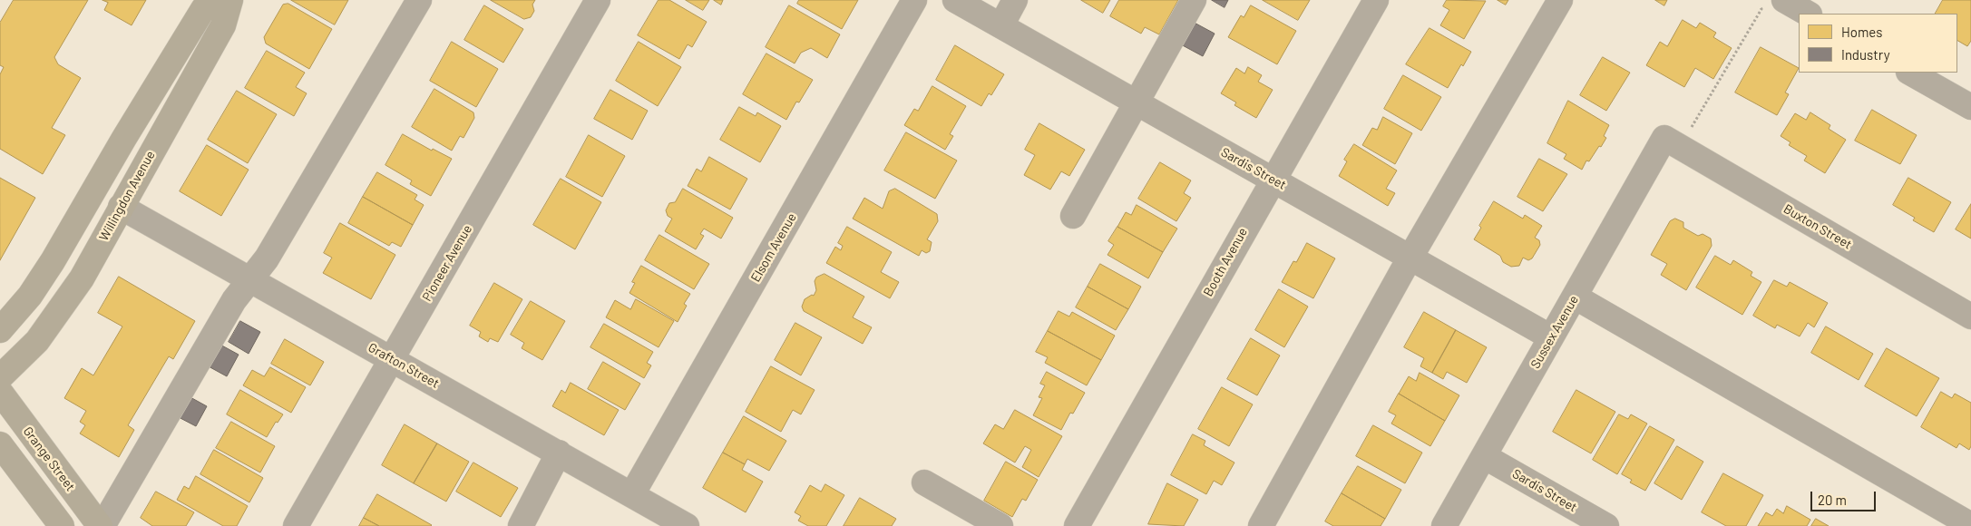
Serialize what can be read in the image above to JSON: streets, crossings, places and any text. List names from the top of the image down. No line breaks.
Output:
{"streets":{"main road":["Willingdon Avenue","Grange Street"],"street":["Sardis Street","Buxton Street","Elsom Avenue","Booth Avenue","Pioneer Avenue","Sussex Avenue","Grafton Street"]},"crossings":[["Sardis Street","Booth Avenue"],["Sardis Street","Sussex Avenue"],["Willingdon Avenue","Grafton Street"],["Buxton Street","Sussex Avenue"],["Elsom Avenue","Grafton Street"],["Pioneer Avenue","Grafton Street"]],"legend":["Homes","Industry"],"scale_bar":"20 m"}
